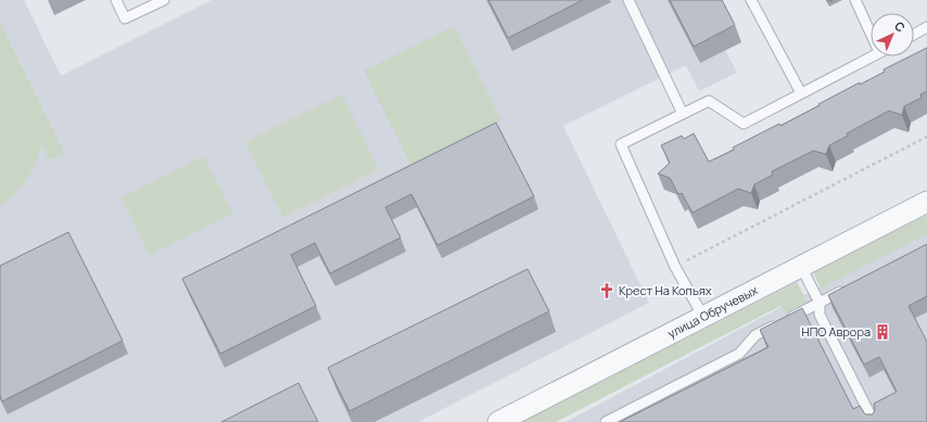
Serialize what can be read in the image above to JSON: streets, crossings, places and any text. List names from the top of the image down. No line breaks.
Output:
{"streets":{"street":["улица Обручевых"]},"places":{"church":["Крест На Копьях"],"building":["НПО Аврора"]},"north":"top right"}
